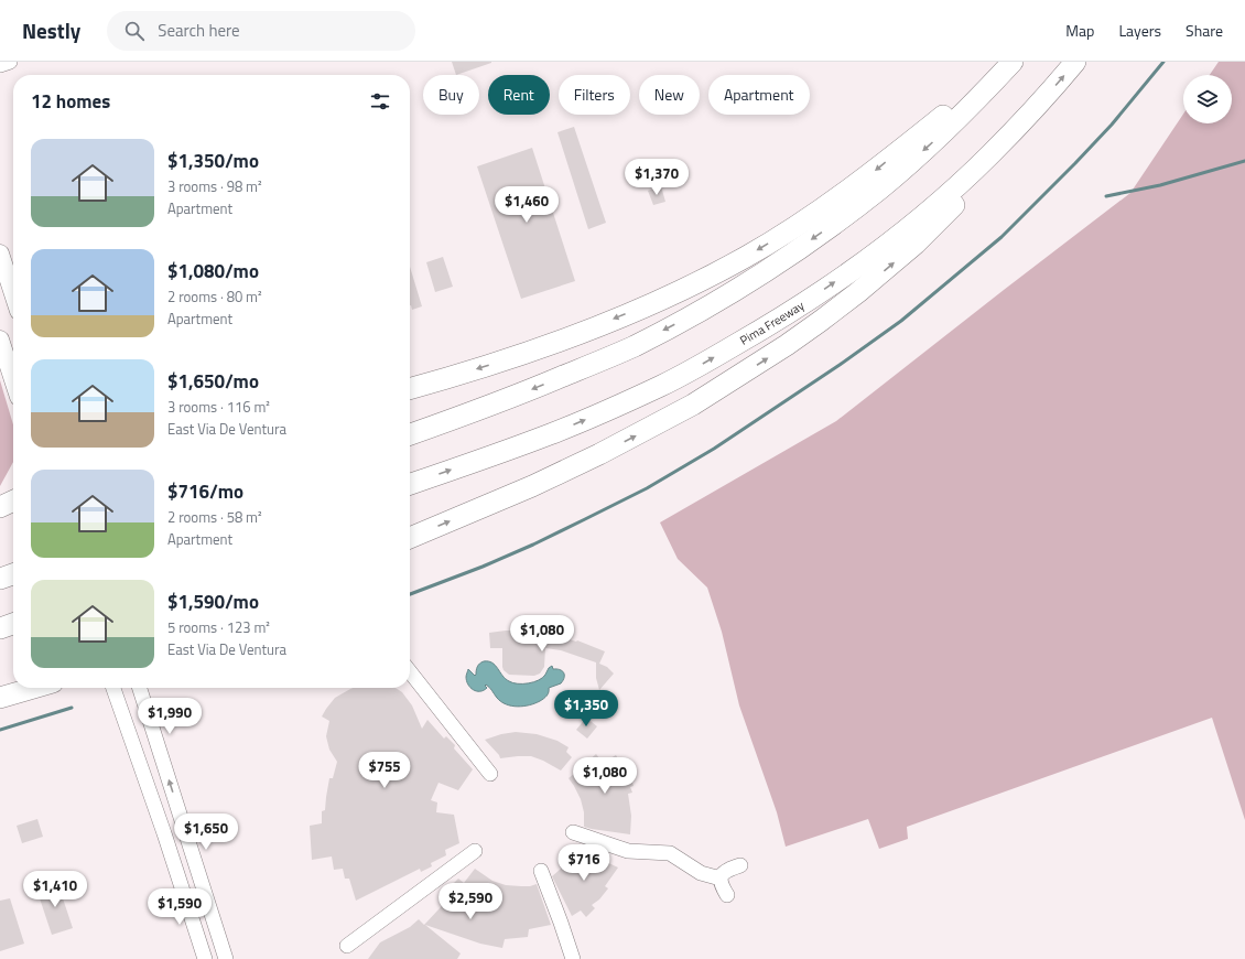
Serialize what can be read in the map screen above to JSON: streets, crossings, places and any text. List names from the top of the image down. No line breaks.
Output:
{"streets":{"highway":["Pima Freeway"]},"page":{"header":"Nestly","search":"Search here","nav":["Map","Layers","Share"],"chip":["Buy","Rent","Filters","New","Apartment"],"heading":"12 homes","list":[{"name":"$1,350/mo","note":"3 rooms · 98 m² · Apartment"},{"name":"$1,080/mo","note":"2 rooms · 80 m² · Apartment"},{"name":"$1,650/mo","note":"3 rooms · 116 m² · East Via De Ventura"},{"name":"$716/mo","note":"2 rooms · 58 m² · Apartment"},{"name":"$1,590/mo","note":"5 rooms · 123 m² · East Via De Ventura"}],"price":["$1,370","$1,460","$1,080","$1,350","$1,990","$755","$1,080","$1,650","$716","$1,410","$2,590","$1,590"]}}
